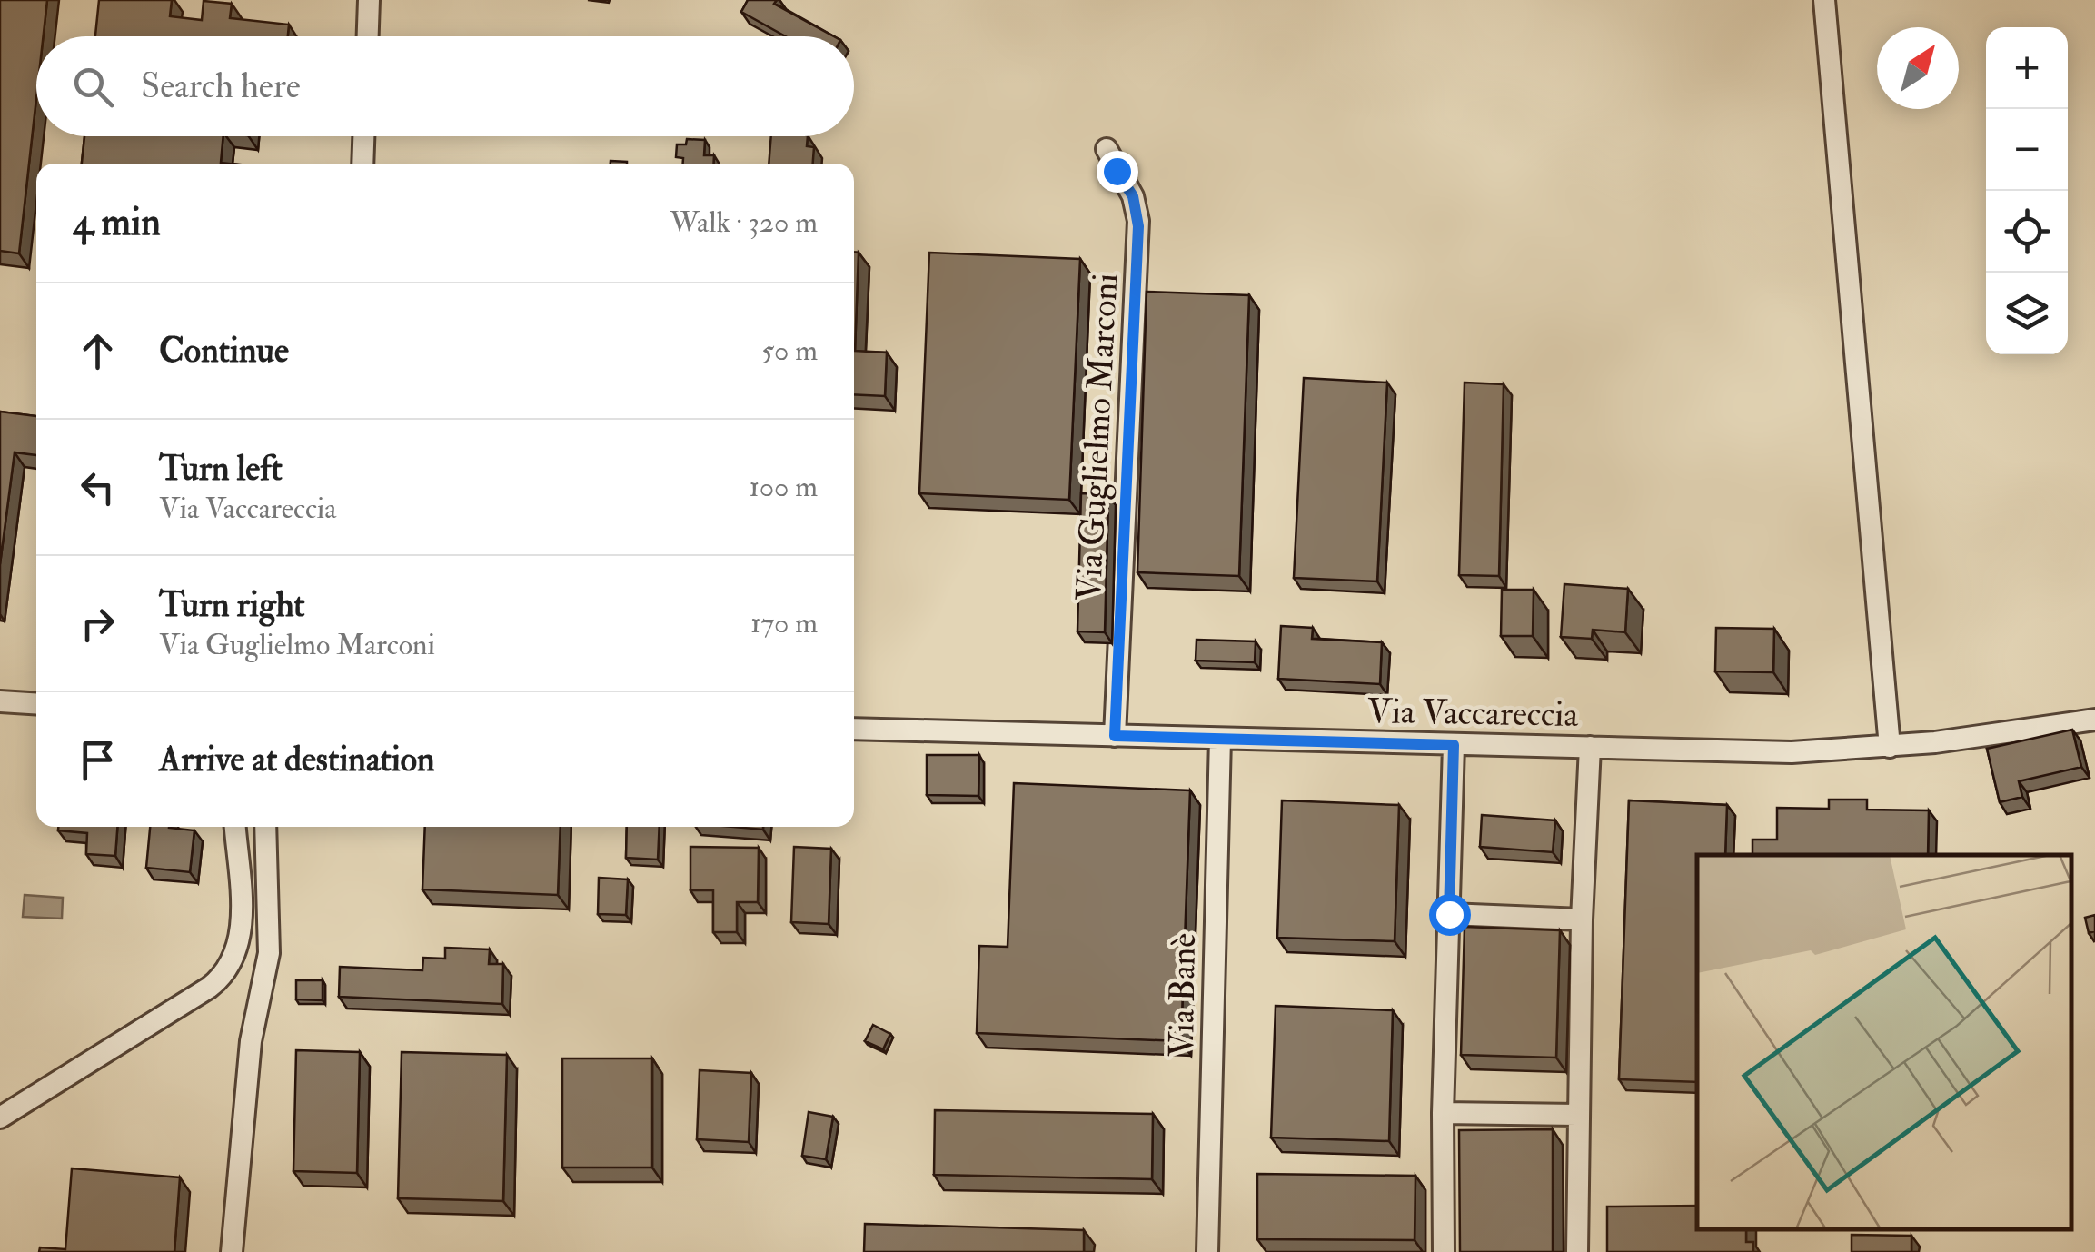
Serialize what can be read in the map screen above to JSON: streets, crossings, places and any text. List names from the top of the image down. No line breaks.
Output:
{"streets":{"street":["Via Guglielmo Marconi","Via Vaccareccia","Via Banè"]},"crossings":[["Via Guglielmo Marconi","Via Vaccareccia"],["Via Vaccareccia","Via Banè"]],"north":"top right","page":{"map_buttons":["+","−"],"search":"Search here","heading":["4 min","Walk · 320 m"],"list":[["Continue","50 m"],["Turn left","Via Vaccareccia","100 m"],["Turn right","Via Guglielmo Marconi","170 m"],"Arrive at destination"]}}
